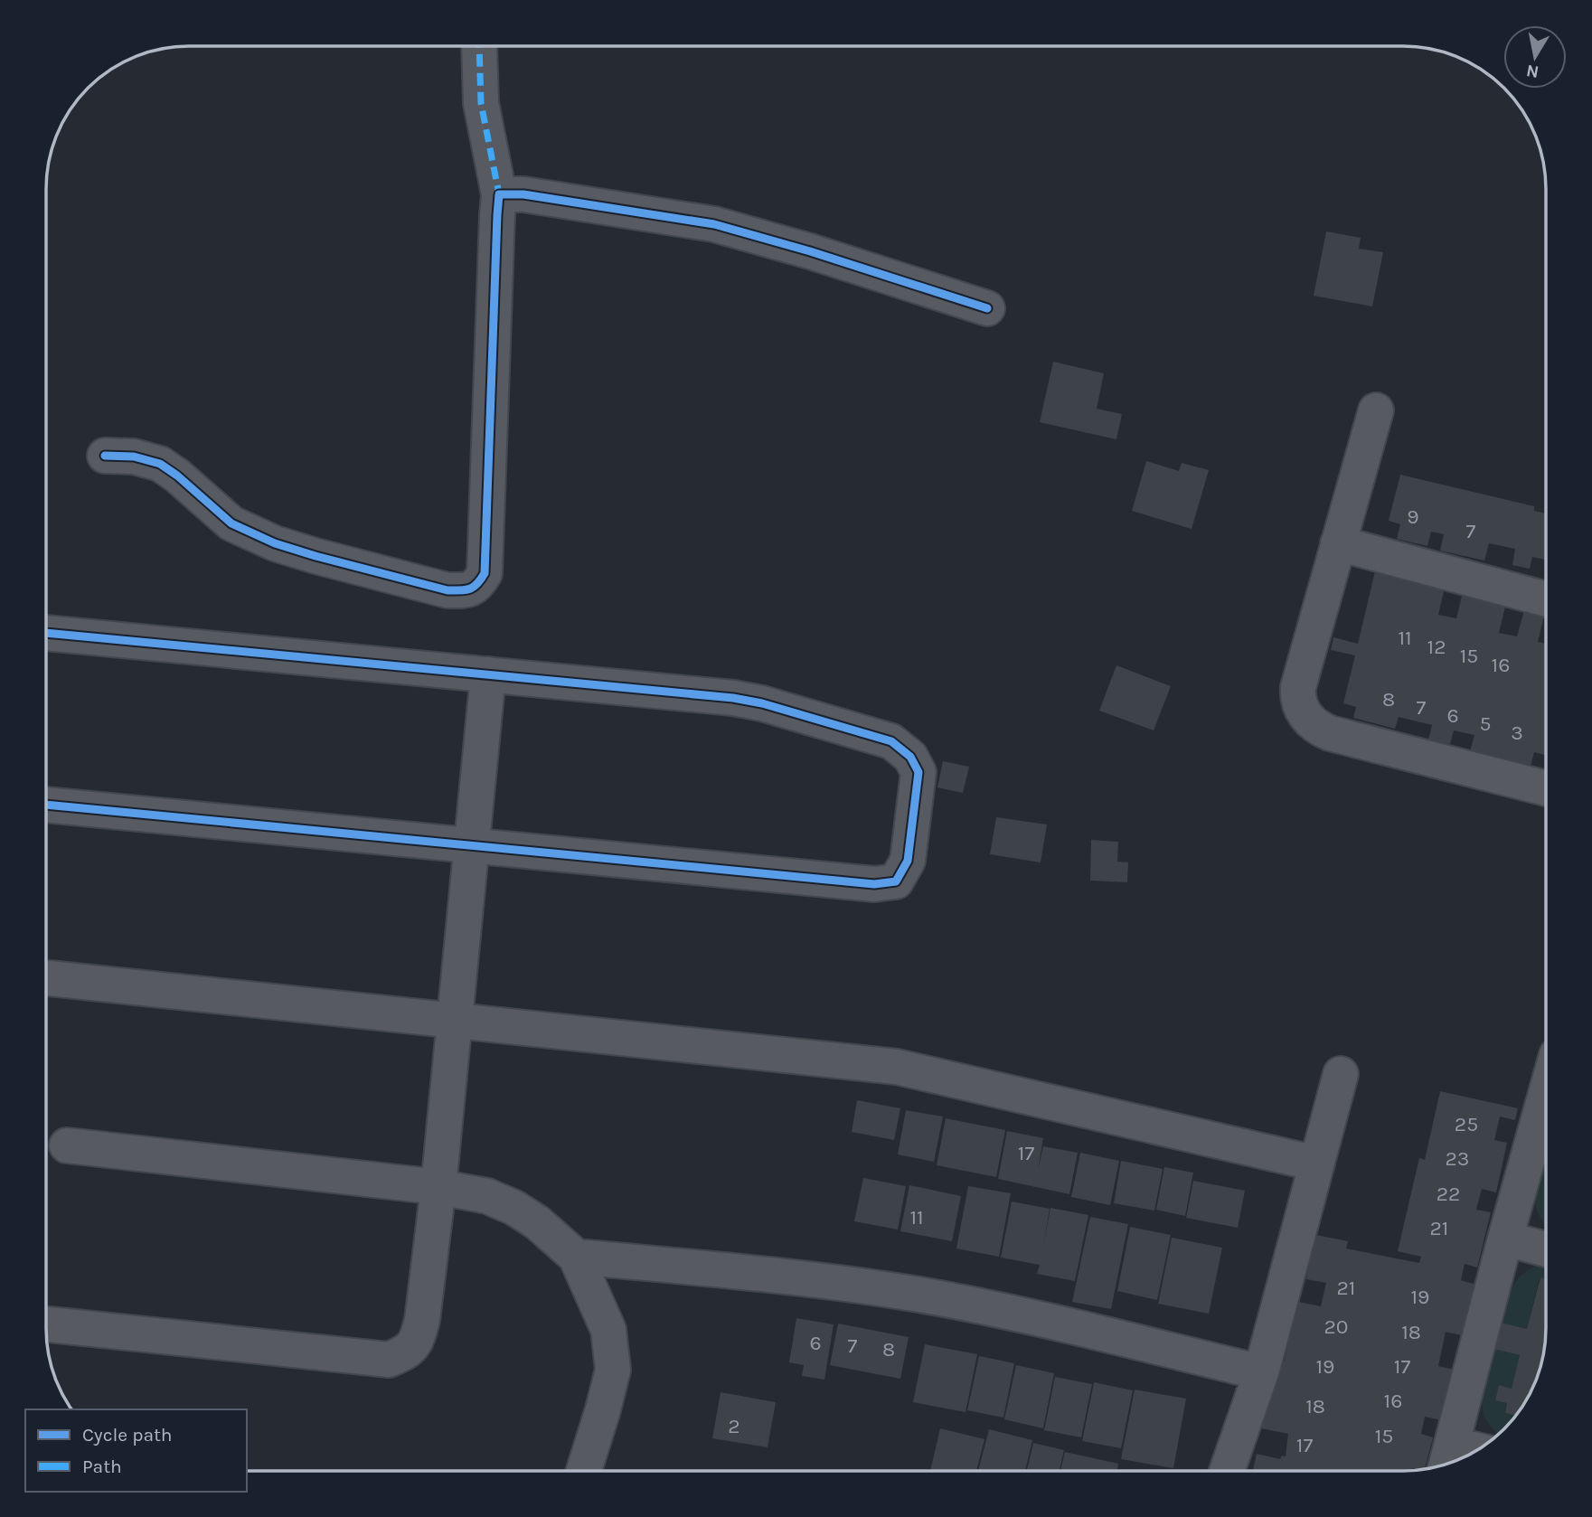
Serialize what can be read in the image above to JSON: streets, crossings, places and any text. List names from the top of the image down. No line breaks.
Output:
{"house_numbers":["9","7","11","12","15","16","8","7","6","5","3","25","17","23","22","11","21","21","19","20","18","6","7","8","19","17","16","18","2","15","17"],"legend":["Cycle path","Path"],"north":"bottom"}
